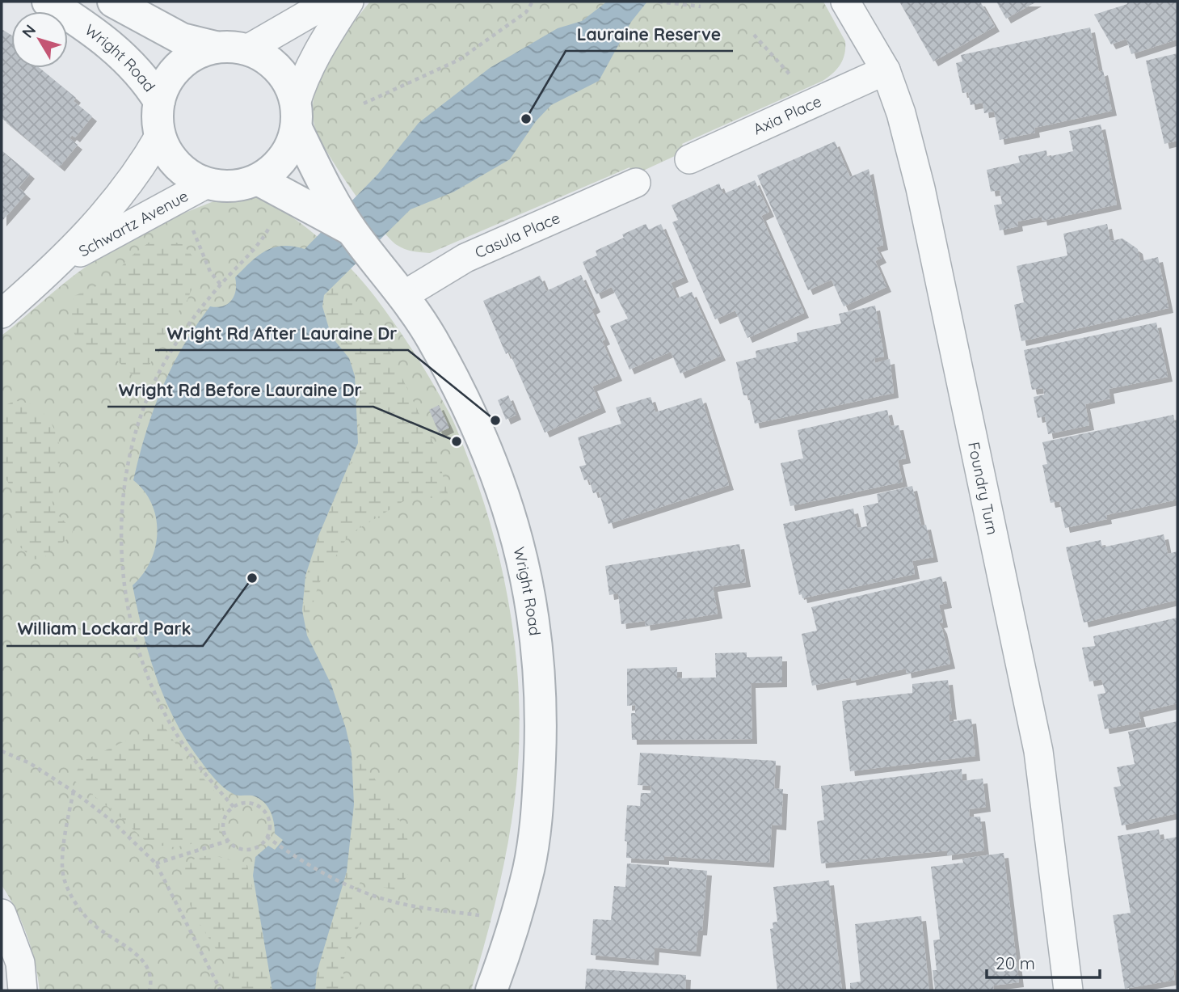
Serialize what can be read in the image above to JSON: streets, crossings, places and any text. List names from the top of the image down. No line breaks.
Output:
{"streets":{"street":["Wright Road","Axia Place","Schwartz Avenue","Casula Place","Foundry Turn"]},"crossings":[["Wright Road","Schwartz Avenue"],["Wright Road","Casula Place"],["Axia Place","Foundry Turn"]],"places":["Lauraine Reserve","Wright Rd After Lauraine Dr","Wright Rd Before Lauraine Dr","William Lockard Park"],"scale_bar":"20 m","north":"top left"}
